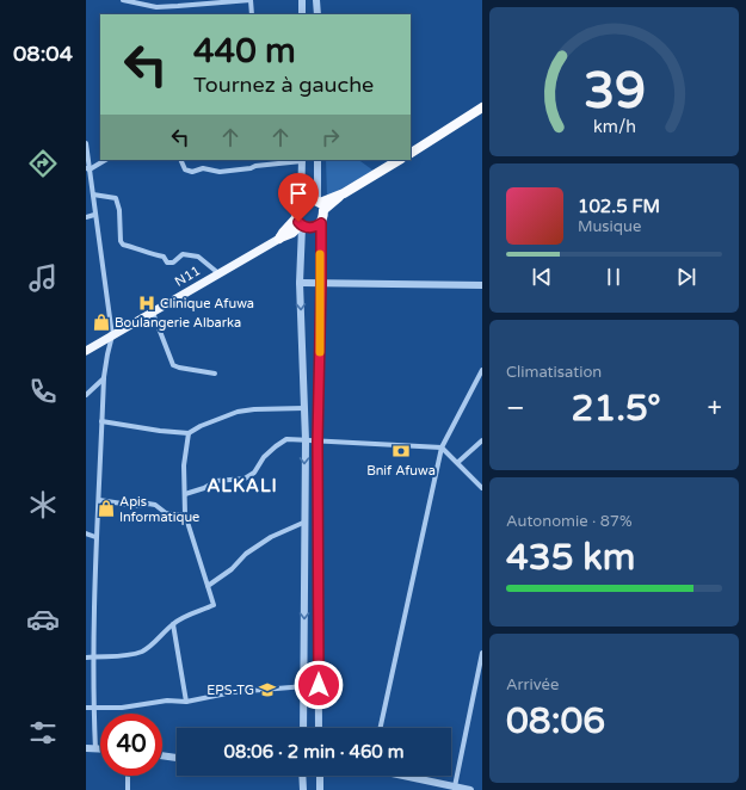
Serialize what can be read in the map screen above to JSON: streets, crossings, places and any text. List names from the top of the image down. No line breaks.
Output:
{"streets":{"main road":["N11"]},"districts":["ALKALI"],"places":{"hospital":["Clinique Afuwa"],"shop":["Boulangerie Albarka","Apis Informatique"],"bank":["Bnif Afuwa"],"school or university":["EPS-TG"]},"page":{"tabs":"08:04","turn":["440 m","Tournez à gauche"],"song":["102.5 FM","Musique"],"tile":["Climatisation",["Autonomie · 87%","435 km"],["Arrivée","08:06"]],"heat":["−","21.5°","+"],"limit":"40","trip":"08:06 · 2 min · 460 m","gauge":["39","km/h"]}}
